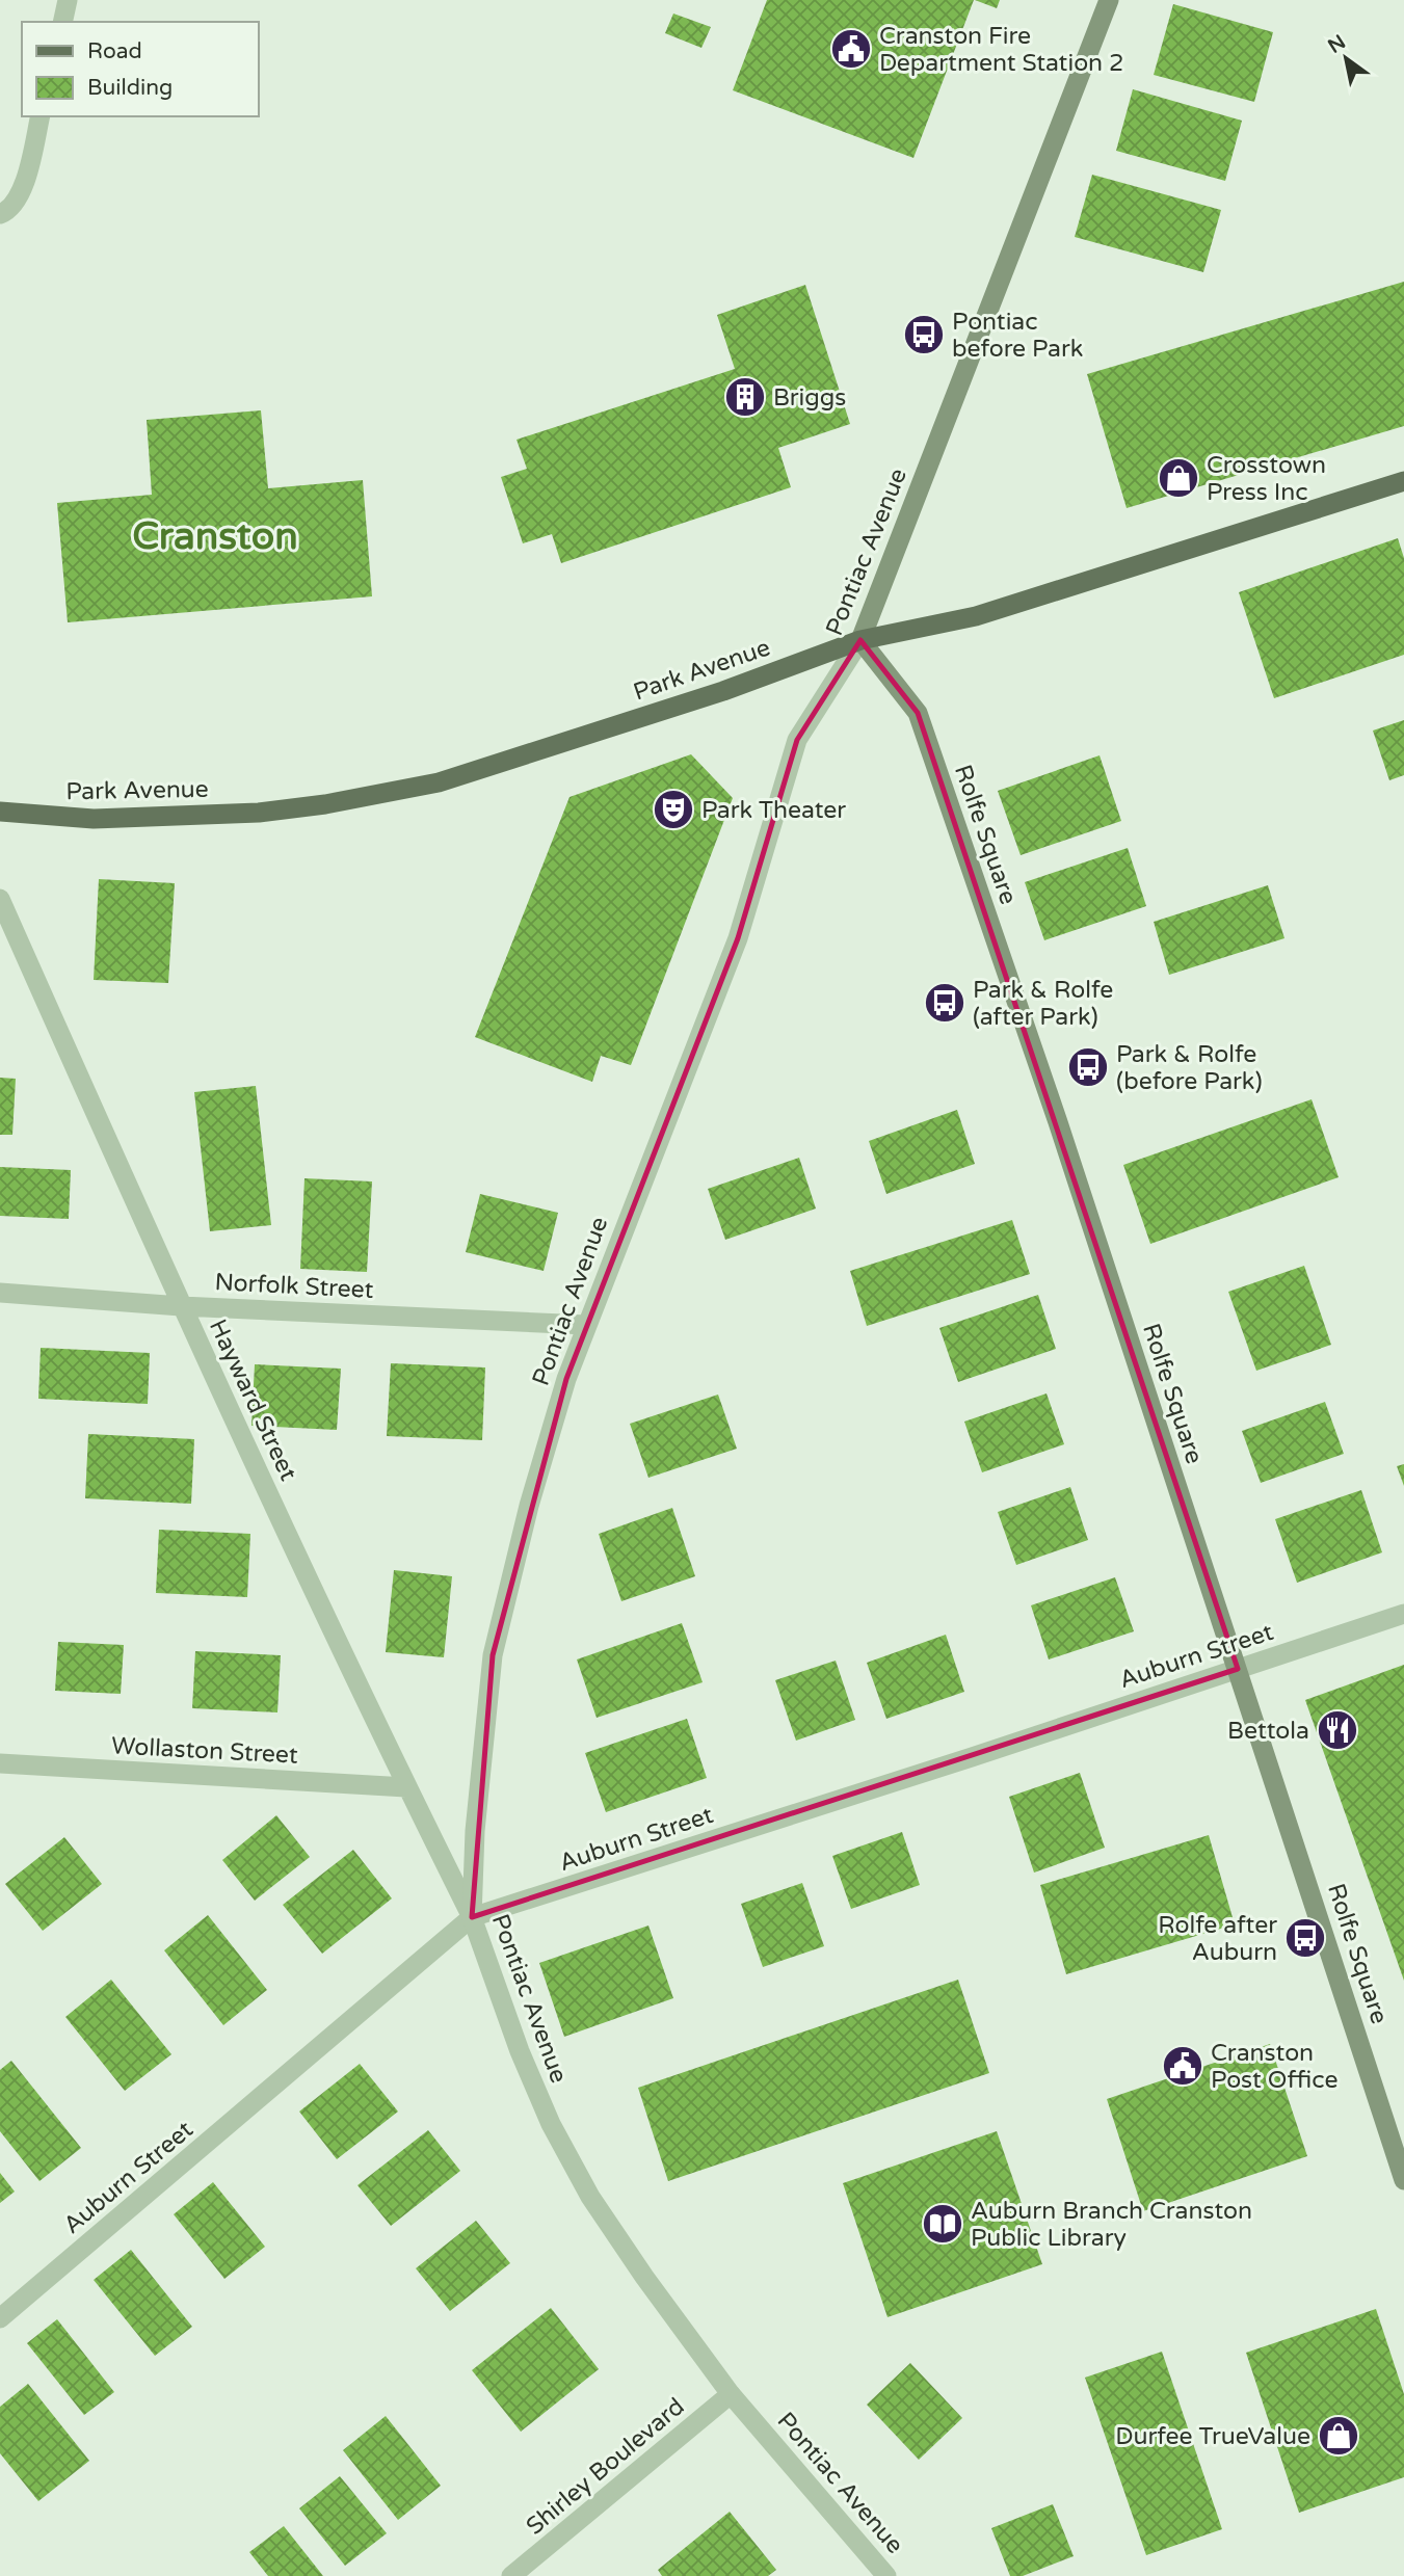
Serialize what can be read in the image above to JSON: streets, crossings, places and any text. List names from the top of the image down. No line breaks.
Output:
{"streets":{"main road":["Pontiac Avenue","Park Avenue","Rolfe Square"],"street":["Norfolk Street","Hayward Street","Auburn Street","Wollaston Street","Shirley Boulevard"]},"crossings":[["Pontiac Avenue","Park Avenue"],["Pontiac Avenue","Rolfe Square"],["Pontiac Avenue","Norfolk Street"],["Pontiac Avenue","Hayward Street"],["Pontiac Avenue","Auburn Street"],["Pontiac Avenue","Shirley Boulevard"],["Park Avenue","Rolfe Square"],["Rolfe Square","Auburn Street"],["Norfolk Street","Hayward Street"],["Hayward Street","Auburn Street"],["Hayward Street","Wollaston Street"]],"districts":["Cranston"],"places":{"public building":["Cranston Fire Department Station 2","Cranston Post Office"],"bus stop":["Pontiac before Park","Park & Rolfe (after Park)","Park & Rolfe (before Park)","Rolfe after Auburn"],"building":["Briggs"],"shop":["Crosstown Press Inc","Durfee TrueValue"],"theatre":["Park Theater"],"restaurant":["Bettola"],"library":["Auburn Branch Cranston Public Library"]},"legend":["Road","Building"],"north":"top left"}
